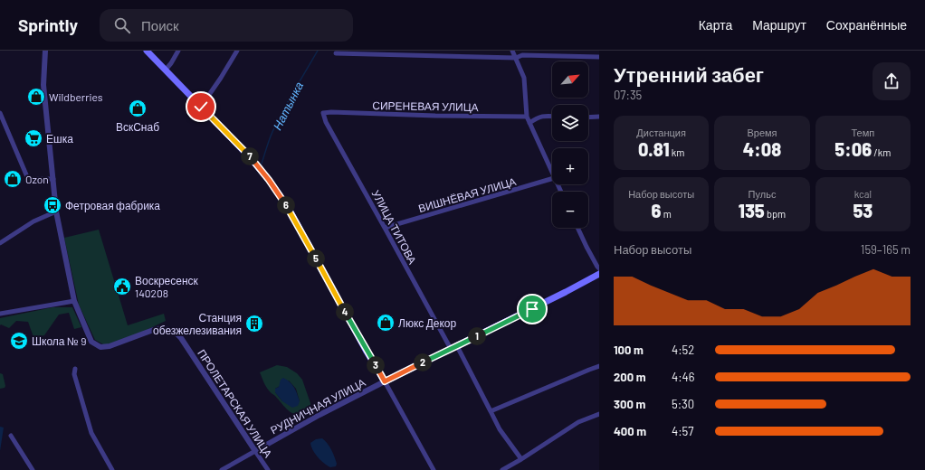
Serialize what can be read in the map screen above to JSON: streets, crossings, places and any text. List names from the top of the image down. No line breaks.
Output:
{"streets":{"main road":["РУДНИЧНАЯ УЛИЦА"],"street":["СИРЕНЕВАЯ УЛИЦА","ВИШНЁВАЯ УЛИЦА","УЛИЦА ТИТОВА","ПРОЛЕТАРСКАЯ УЛИЦА"]},"crossings":[["СИРЕНЕВАЯ УЛИЦА","УЛИЦА ТИТОВА"],["ВИШНЁВАЯ УЛИЦА","УЛИЦА ТИТОВА"],["УЛИЦА ТИТОВА","РУДНИЧНАЯ УЛИЦА"],["ПРОЛЕТАРСКАЯ УЛИЦА","РУДНИЧНАЯ УЛИЦА"]],"water":["Натынка"],"places":{"shop":["Wildberries","ВскСнаб","Ozon","Люкс Декор"],"supermarket":["Ешка"],"bus stop":["Фетровая фабрика"],"public building":["Воскресенск 140208"],"building":["Станция обезжелезивания"],"school or university":["Школа № 9"]},"north":"top right","page":{"header":"Sprintly","search":"Поиск","nav":["Карта","Маршрут","Сохранённые"],"heading":["Утренний забег","07:35"],"map_buttons":["+","−"],"stats":[["Дистанция","0.81 km"],["Время","4:08"],["Темп","5:06 /km"],["Набор высоты","6 m"],["Пульс","135 bpm"],["kcal","53"]],"pins":["7","6","5","4","1","2","3"],"chart":["Набор высоты","159–165 m"],"list":[{"name":"100 m","note":"4:52"},{"name":"200 m","note":"4:46"},{"name":"300 m","note":"5:30"},{"name":"400 m","note":"4:57"}]}}
